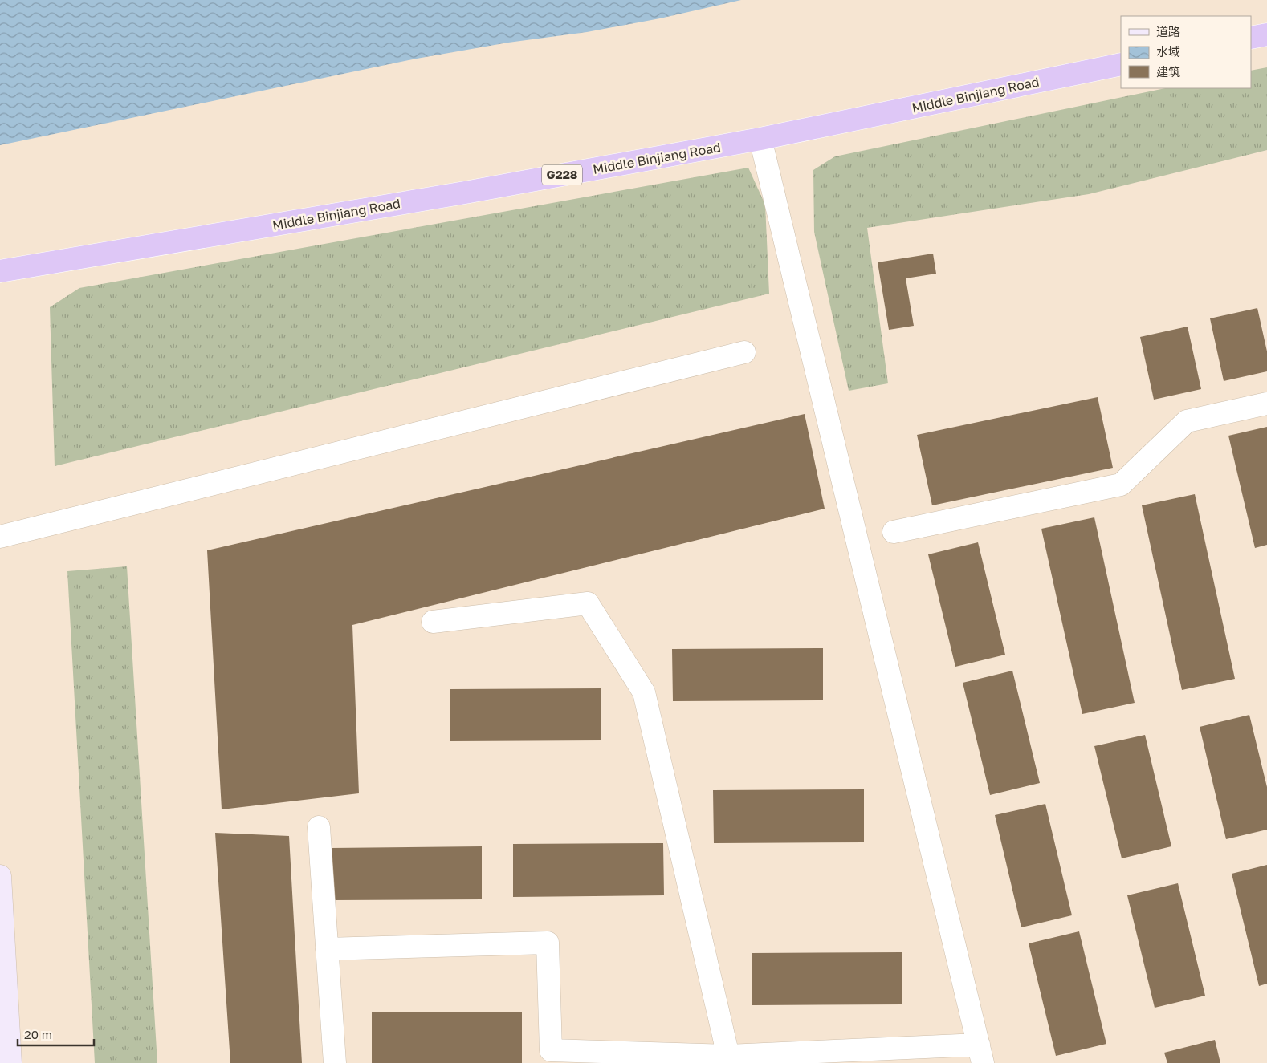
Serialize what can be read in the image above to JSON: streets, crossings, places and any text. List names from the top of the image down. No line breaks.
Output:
{"streets":{"highway":["Middle Binjiang Road","G228"]},"legend":["道路","水域","建筑"],"scale_bar":"20 m"}
